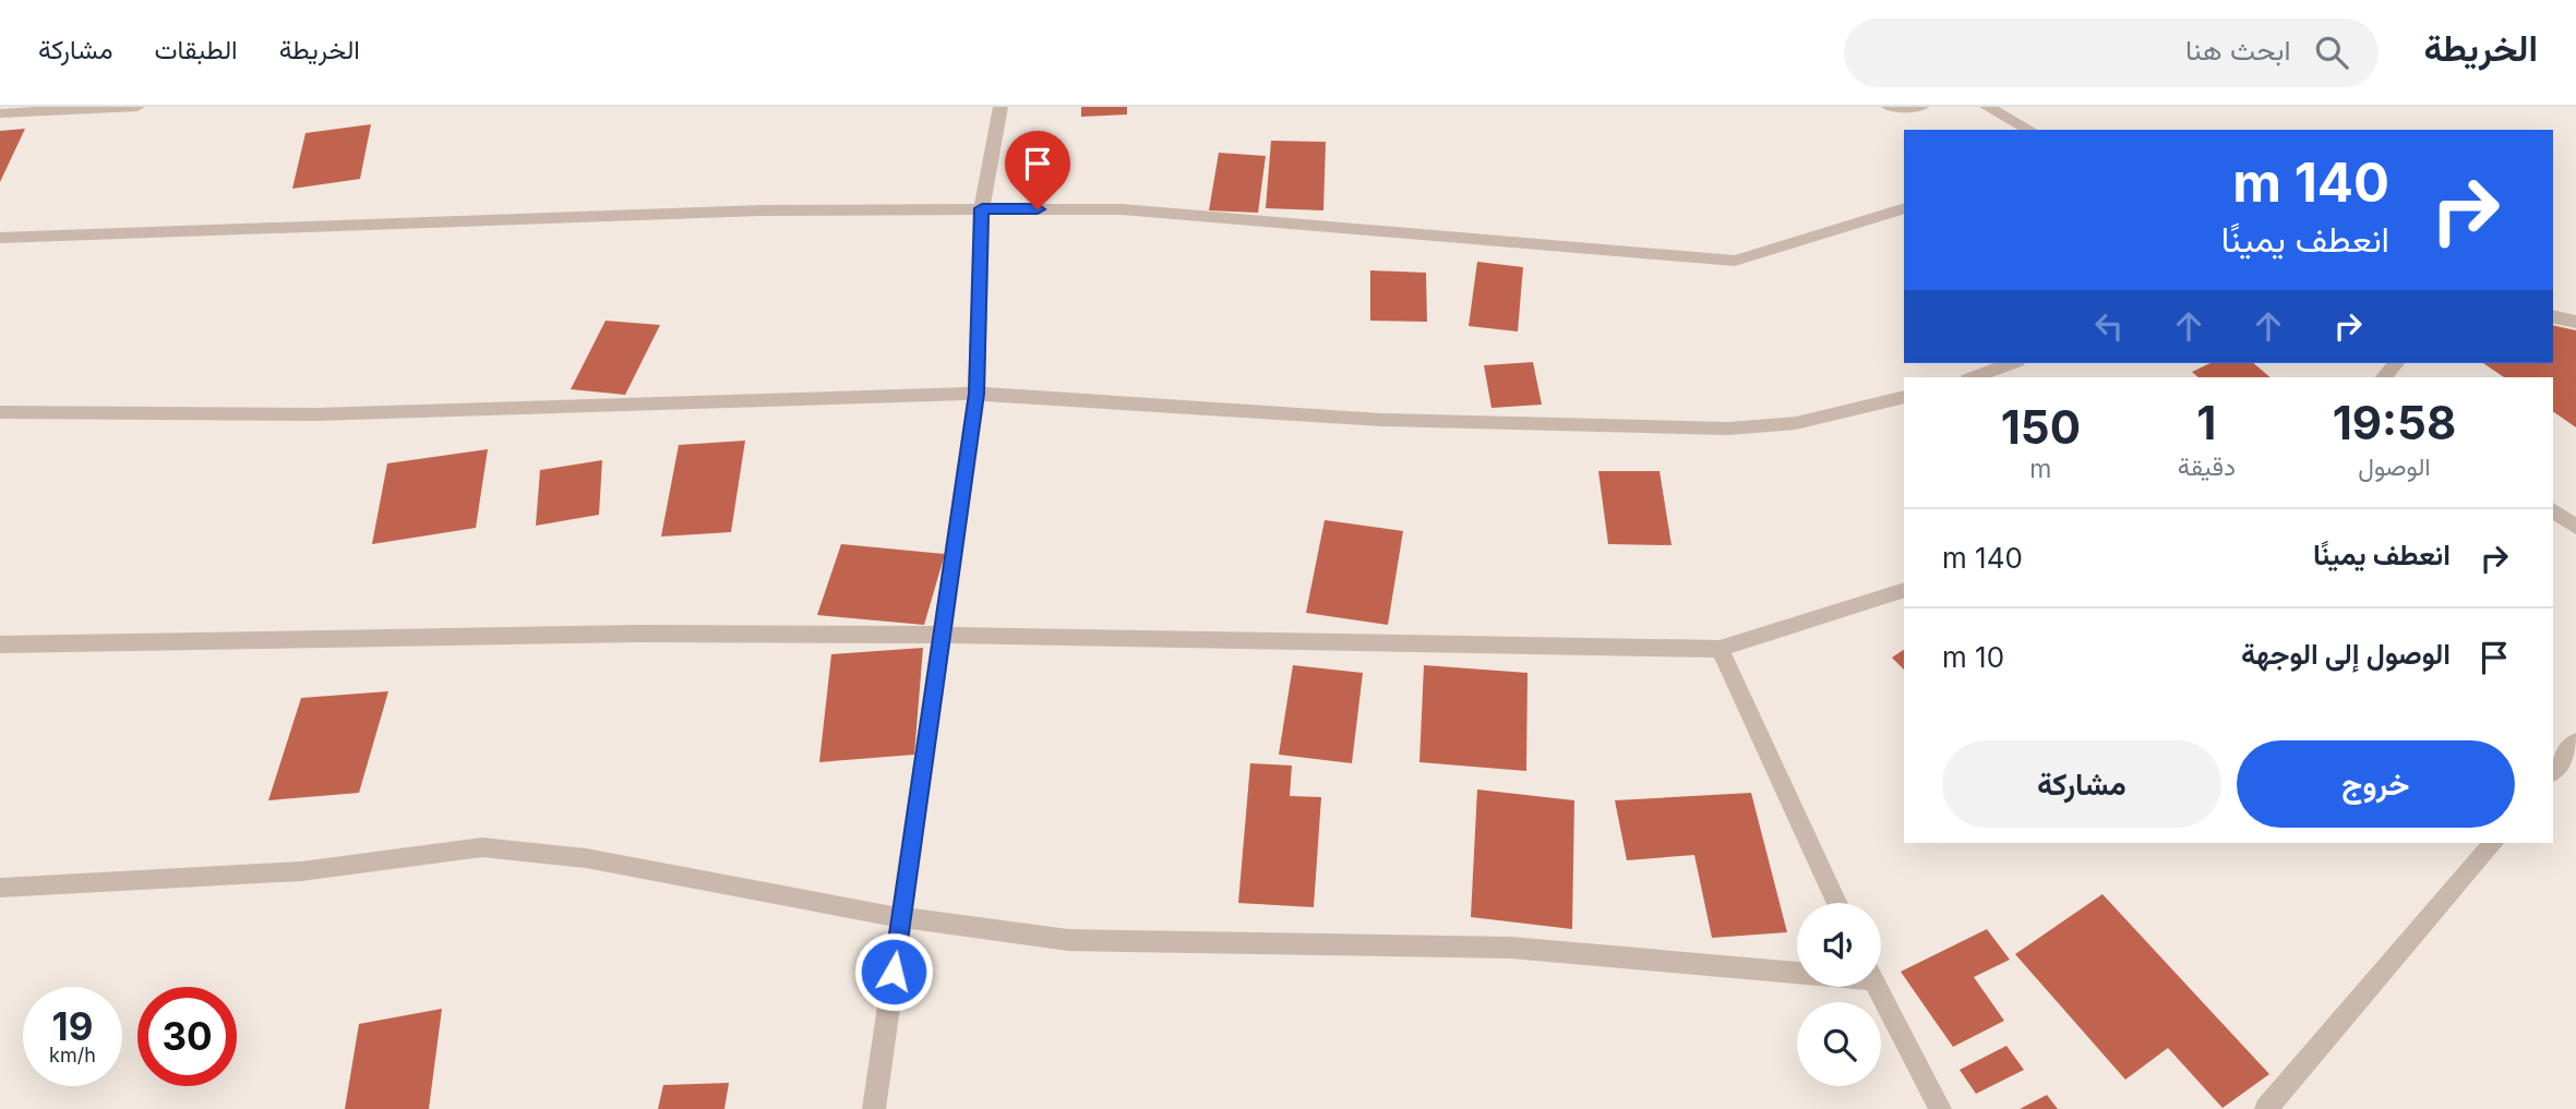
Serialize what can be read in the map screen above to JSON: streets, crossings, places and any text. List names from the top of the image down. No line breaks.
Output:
{"page":{"header":"الخريطة","search":"ابحث هنا","nav":["الخريطة","الطبقات","مشاركة"],"turn":["140 m","انعطف يمينًا"],"eta":["19:58","الوصول","1","دقيقة","150","m"],"list":[{"name":"انعطف يمينًا","value":"140 m"},{"name":"الوصول إلى الوجهة","value":"10 m"}],"buttons":["خروج","مشاركة"],"speed":"19 km/h","limit":"30"}}
